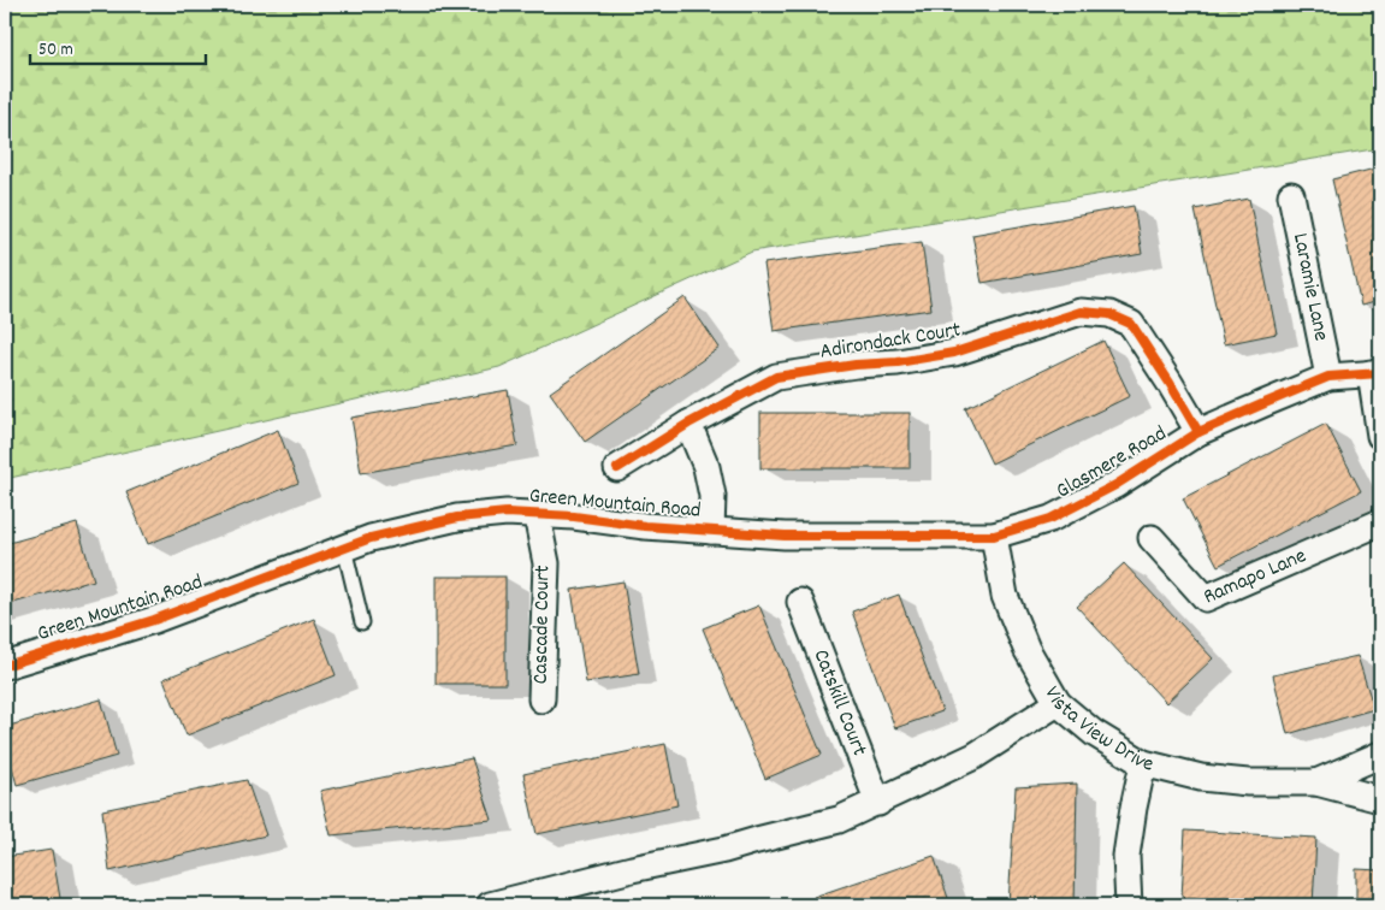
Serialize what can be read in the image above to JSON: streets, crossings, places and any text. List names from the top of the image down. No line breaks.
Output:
{"streets":{"street":["Laramie Lane","Adirondack Court","Glasmere Road","Green Mountain Road","Ramapo Lane","Cascade Court","Catskill Court","Vista View Drive"]},"crossings":[["Laramie Lane","Glasmere Road"],["Adirondack Court","Glasmere Road"],["Glasmere Road","Green Mountain Road"],["Glasmere Road","Vista View Drive"],["Green Mountain Road","Cascade Court"],["Green Mountain Road","Vista View Drive"]],"scale_bar":"50 m"}
